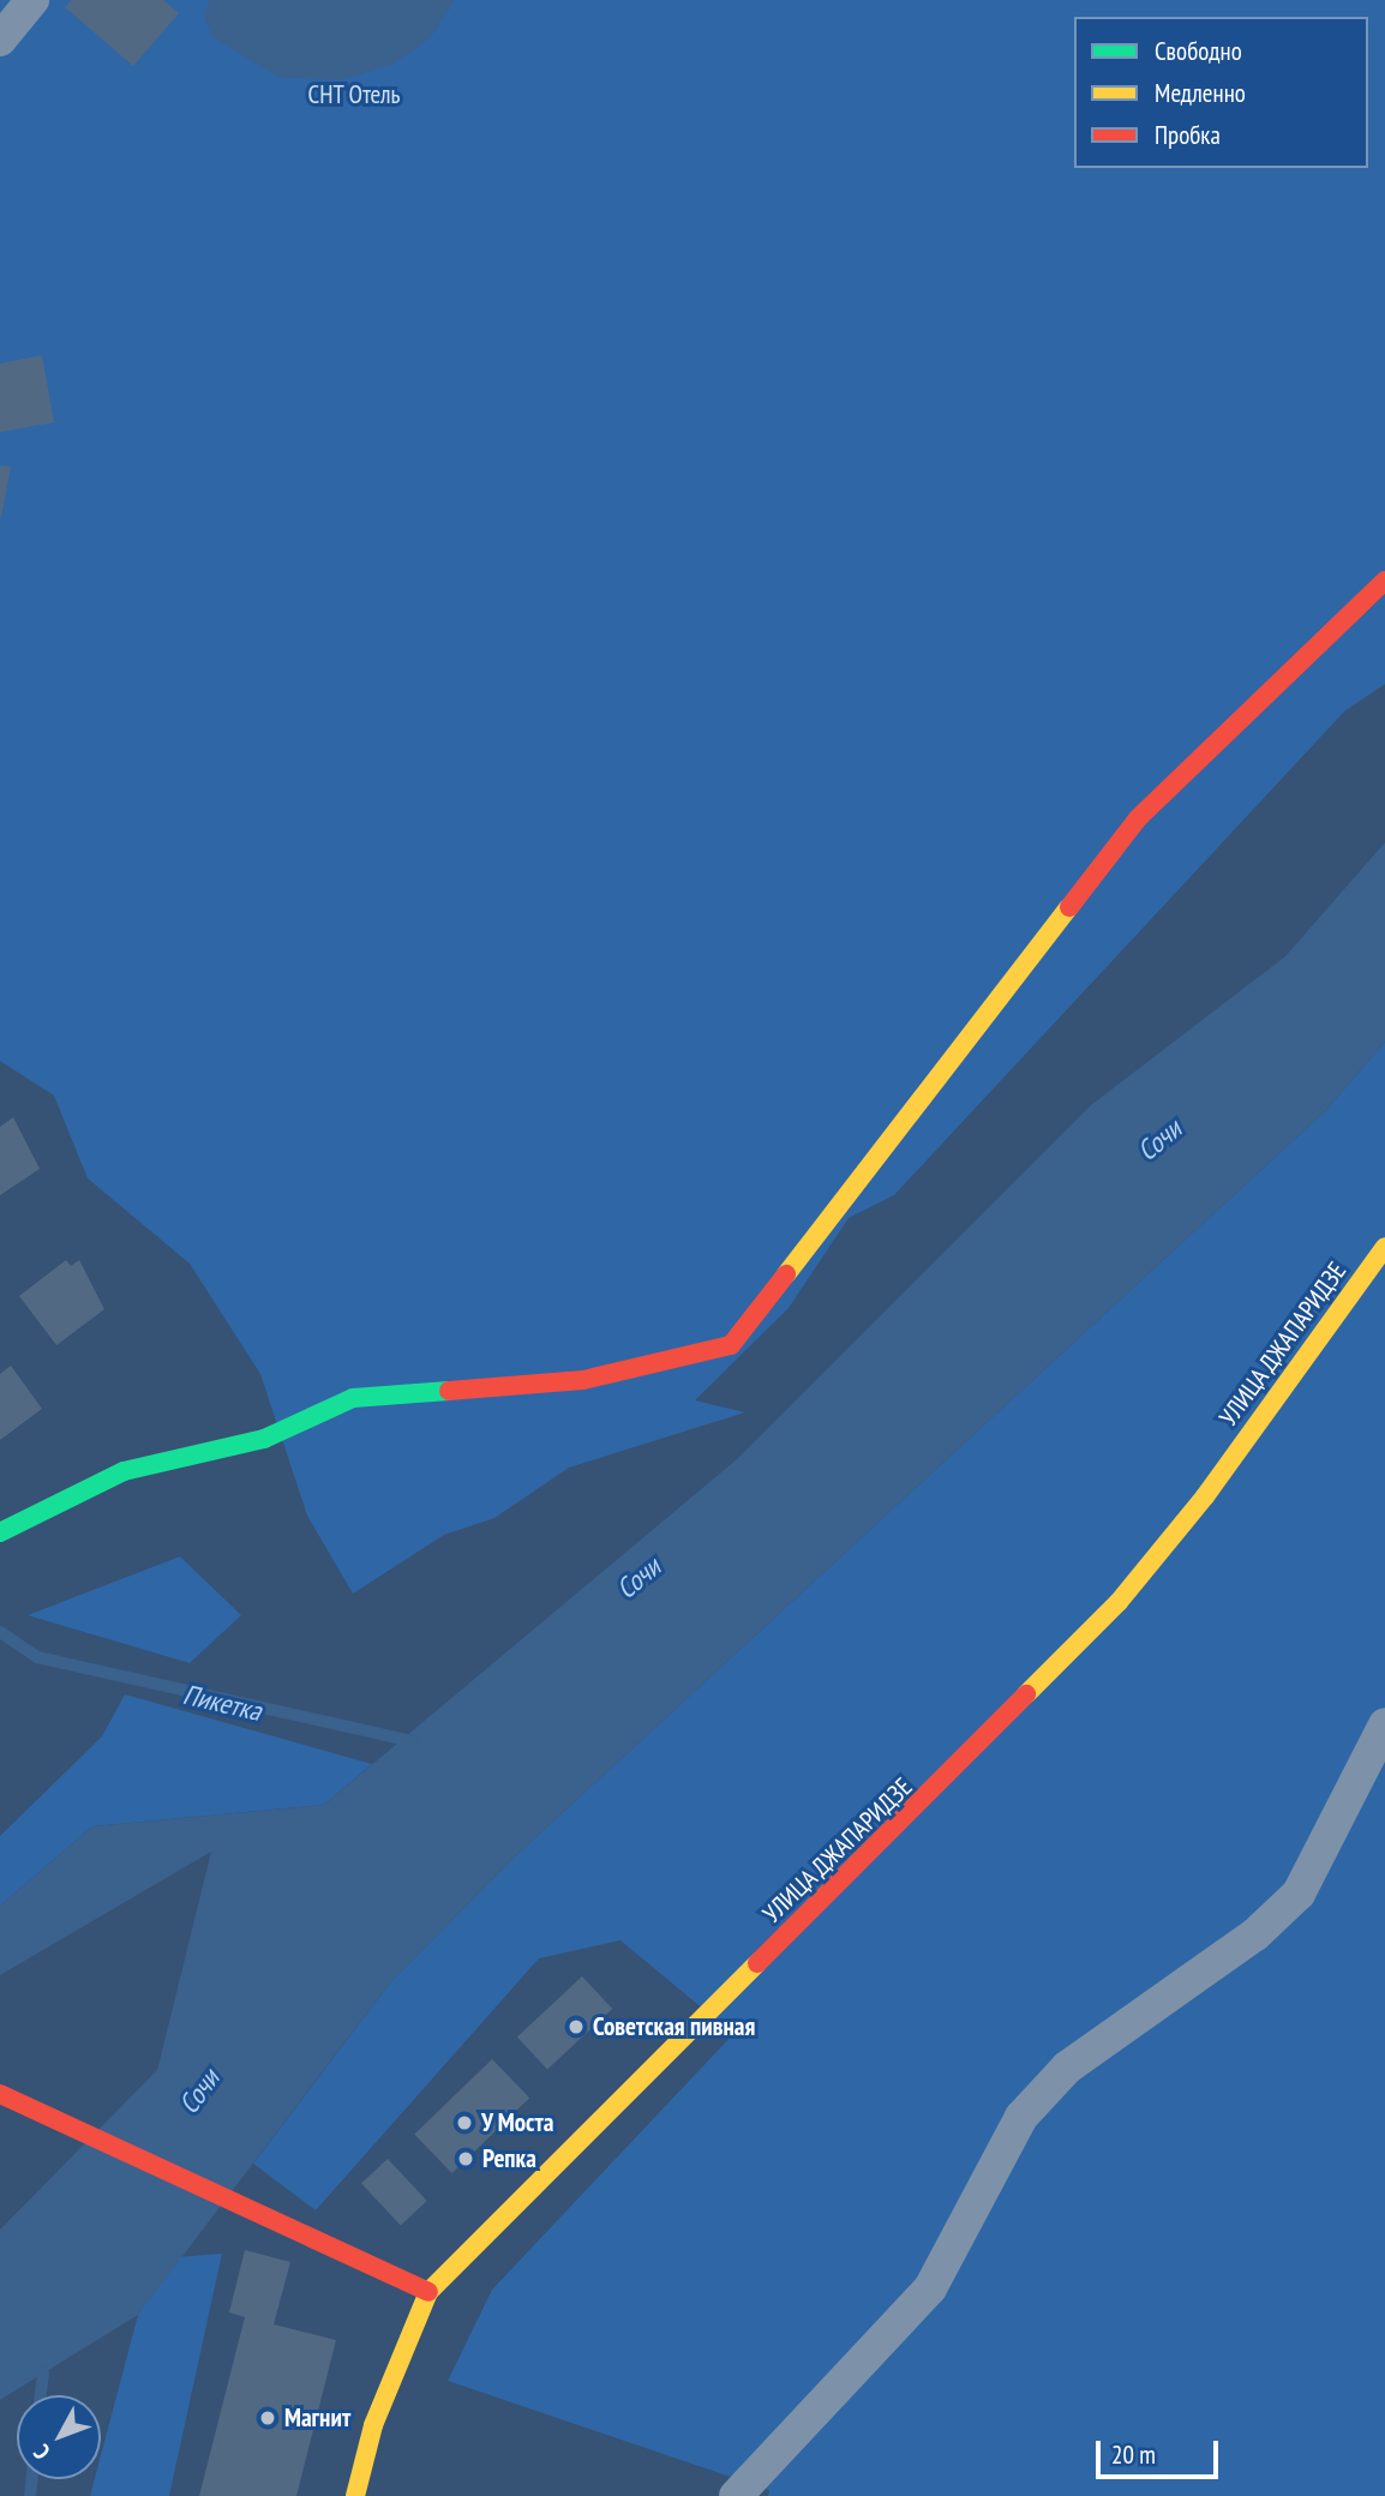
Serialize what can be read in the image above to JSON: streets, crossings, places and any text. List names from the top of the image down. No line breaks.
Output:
{"streets":{"street":["УЛИЦА ДЖАПАРИДЗЕ"]},"water":["Сочи","Пикетка"],"parks":["СНТ Отель"],"places":["Советская пивная","У Моста","Репка","Магнит"],"legend":["Свободно","Медленно","Пробка"],"scale_bar":"20 m","north":"bottom left"}
